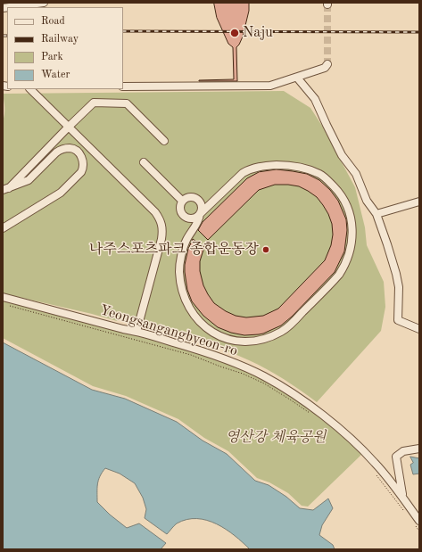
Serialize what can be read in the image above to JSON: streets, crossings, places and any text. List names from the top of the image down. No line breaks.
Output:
{"streets":{"street":["Yeongsangangbyeon-ro"]},"parks":["영산강 체육공원"],"places":["Naju","나주스포츠파크 종합운동장"],"legend":["Road","Railway","Park","Water"]}
